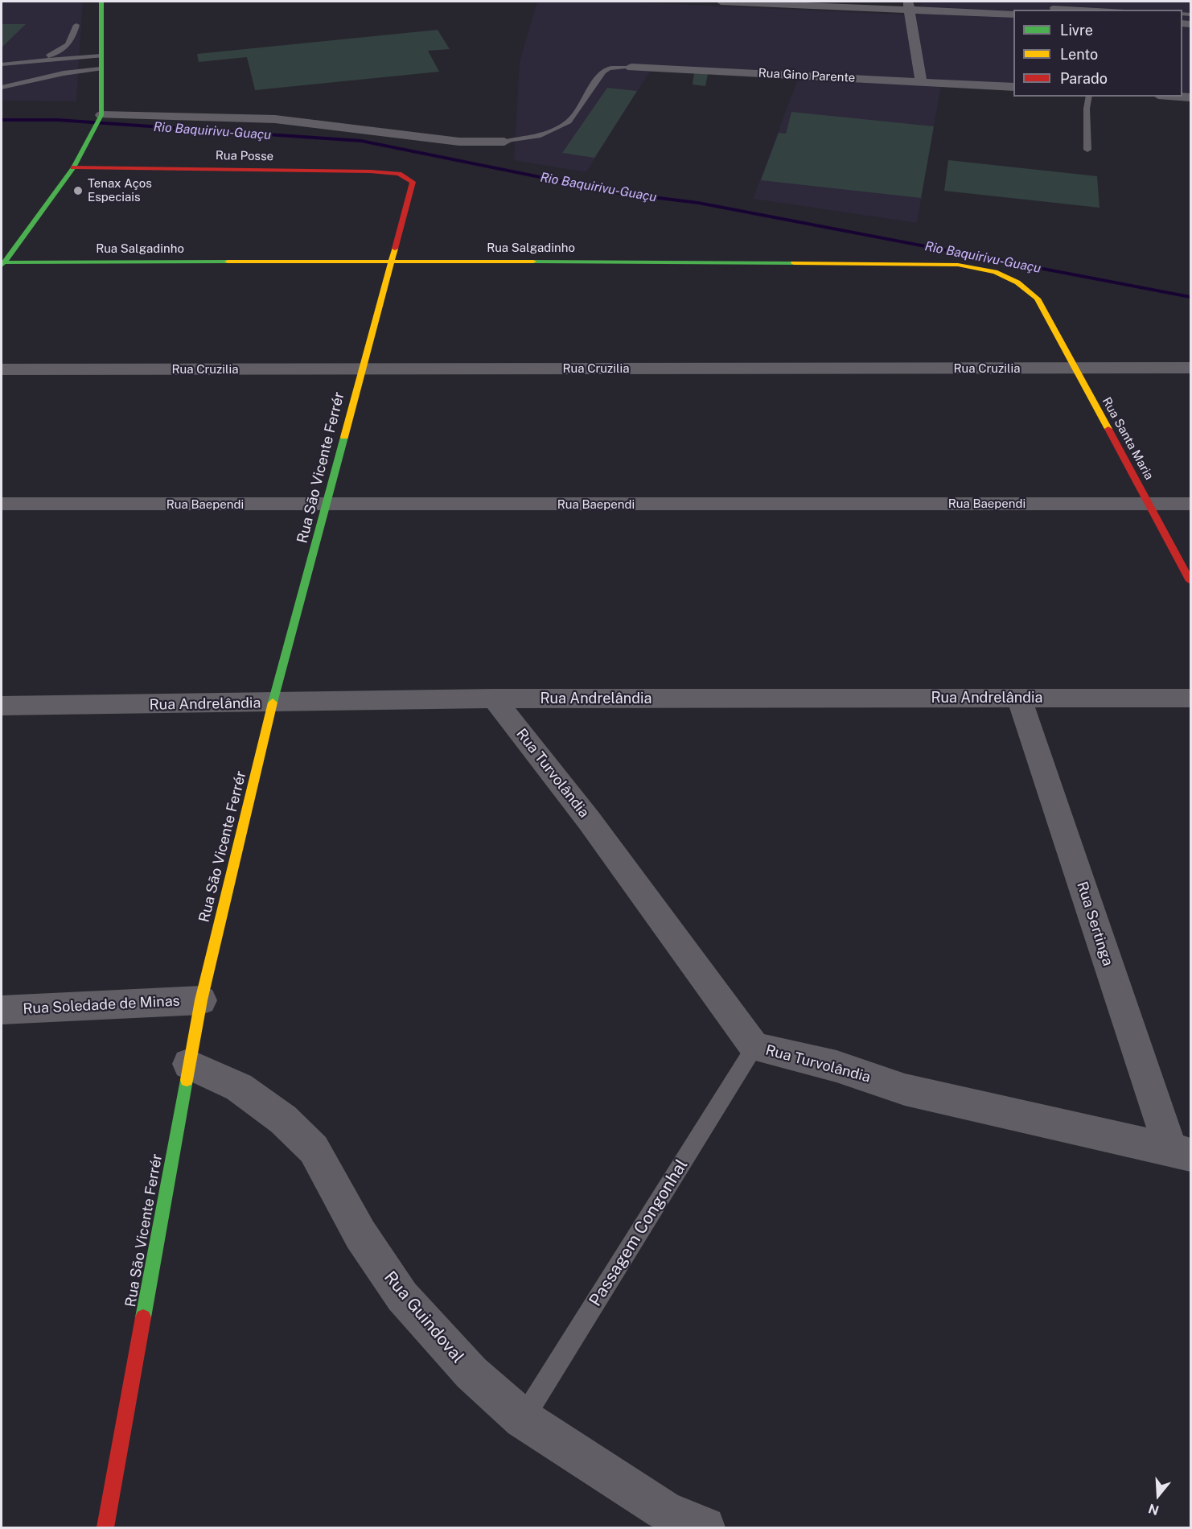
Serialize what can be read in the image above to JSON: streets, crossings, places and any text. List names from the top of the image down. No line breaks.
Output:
{"streets":{"street":["Rua Gino Parente","Rua Posse","Rua Salgadinho","Rua Cruzilia","Rua Santa Maria","Rua São Vicente Ferrér","Rua Baependi","Rua Andrelândia","Rua Turvolândia","Rua Sertinga","Rua Soledade de Minas","Rua Guindoval"],"lane":["Passagem Congonhal"]},"crossings":[["Rua Posse","Rua São Vicente Ferrér"],["Rua Salgadinho","Rua Santa Maria"],["Rua Salgadinho","Rua São Vicente Ferrér"],["Rua Cruzilia","Rua Santa Maria"],["Rua Cruzilia","Rua São Vicente Ferrér"],["Rua Santa Maria","Rua Baependi"],["Rua São Vicente Ferrér","Rua Baependi"],["Rua São Vicente Ferrér","Rua Andrelândia"],["Rua São Vicente Ferrér","Rua Soledade de Minas"],["Rua São Vicente Ferrér","Rua Guindoval"],["Rua Andrelândia","Rua Turvolândia"],["Rua Andrelândia","Rua Sertinga"],["Rua Turvolândia","Rua Sertinga"],["Rua Turvolândia","Passagem Congonhal"],["Passagem Congonhal","Rua Guindoval"]],"water":["Rio Baquirivu-Guaçu"],"places":["Tenax Aços Especiais"],"legend":["Livre","Lento","Parado"],"north":"bottom"}
